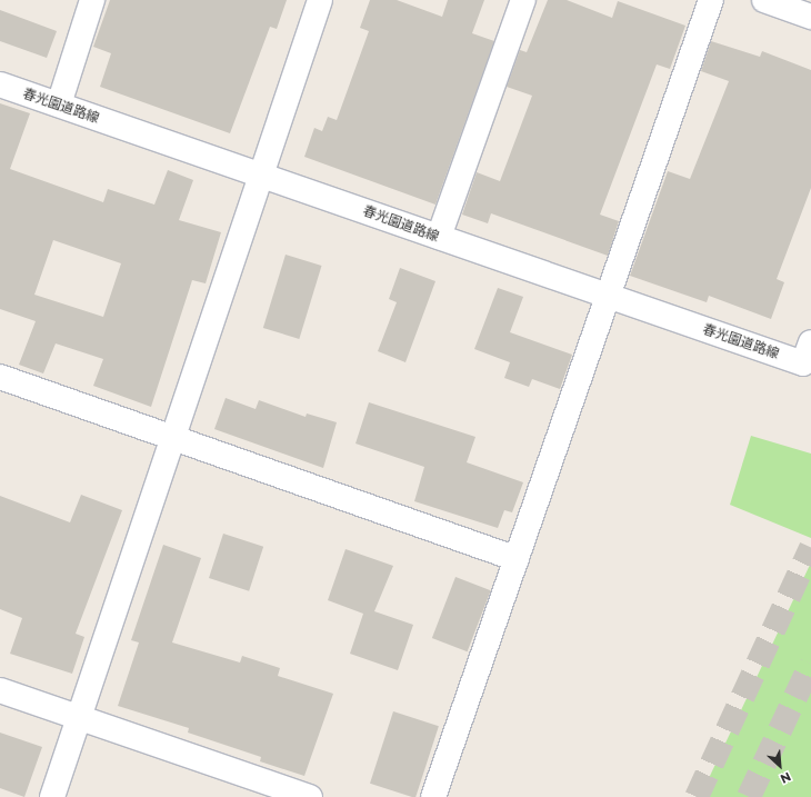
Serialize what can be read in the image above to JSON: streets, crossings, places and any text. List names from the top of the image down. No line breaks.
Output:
{"streets":{"street":["春光園道路線"]},"north":"bottom right"}
